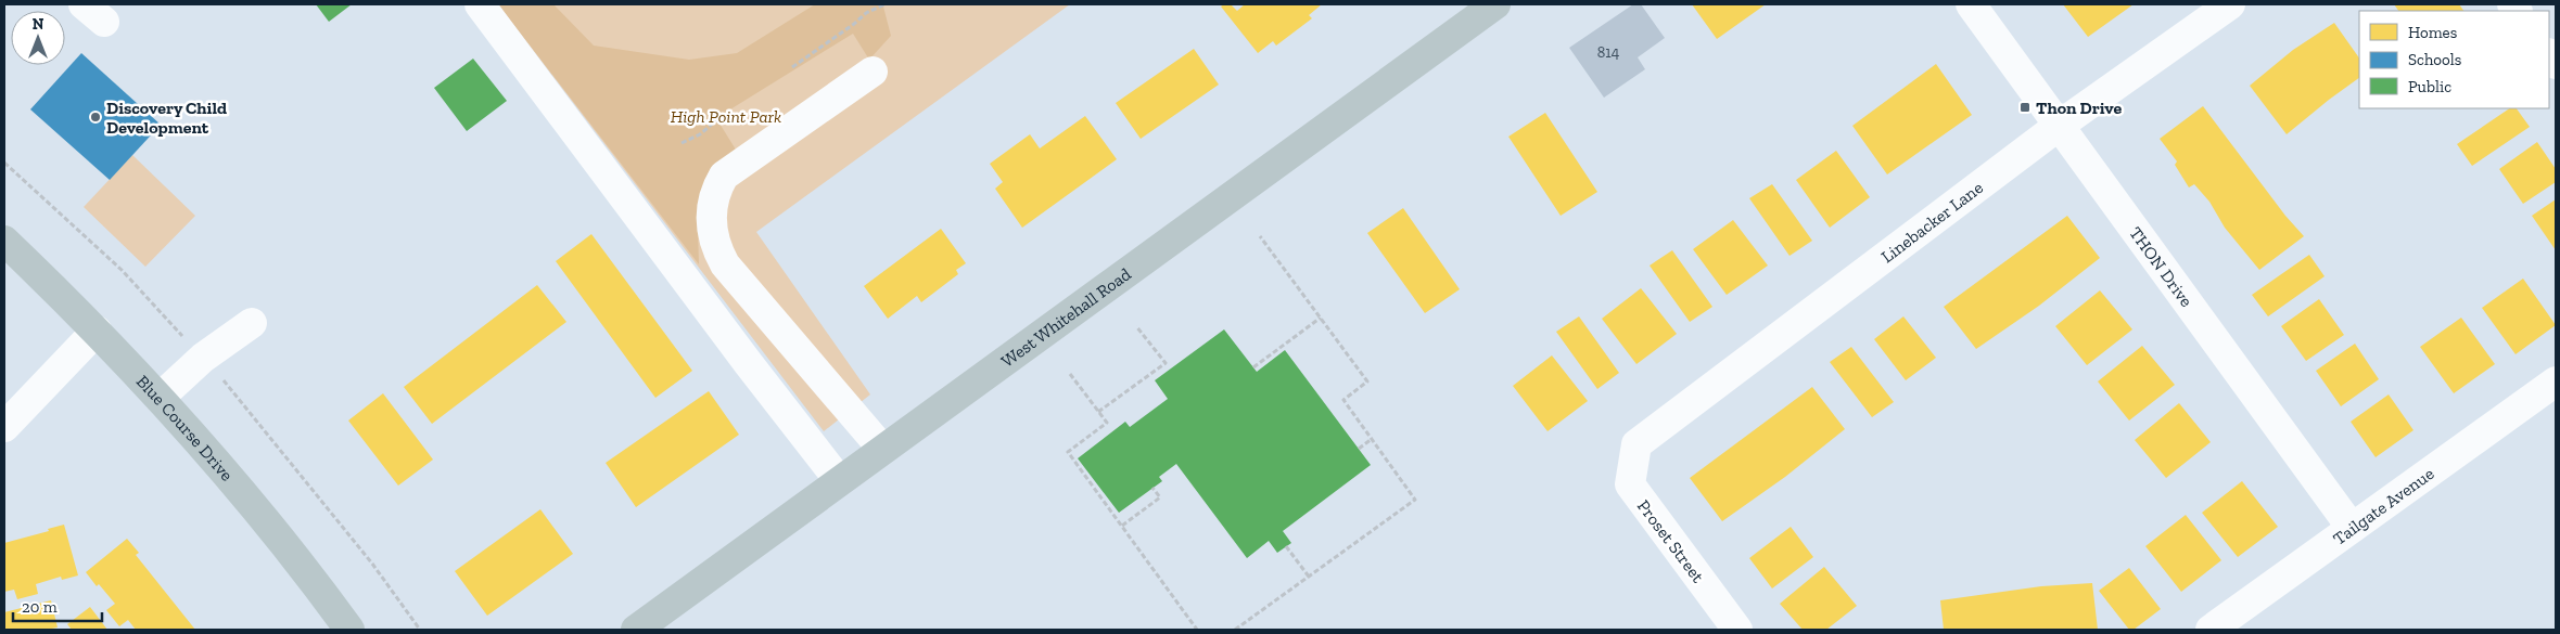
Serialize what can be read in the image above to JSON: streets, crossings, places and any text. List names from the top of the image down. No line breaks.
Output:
{"streets":{"main road":["West Whitehall Road","Blue Course Drive"],"street":["Linebacker Lane","THON Drive","Tailgate Avenue","Proset Street"]},"crossings":[["Linebacker Lane","THON Drive"],["Linebacker Lane","Proset Street"],["THON Drive","Tailgate Avenue"]],"parks":["High Point Park"],"places":{"transit":["Thon Drive"],"other":["Discovery Child Development"]},"house_numbers":["814"],"legend":["Homes","Schools","Public"],"scale_bar":"20 m","north":"top"}
